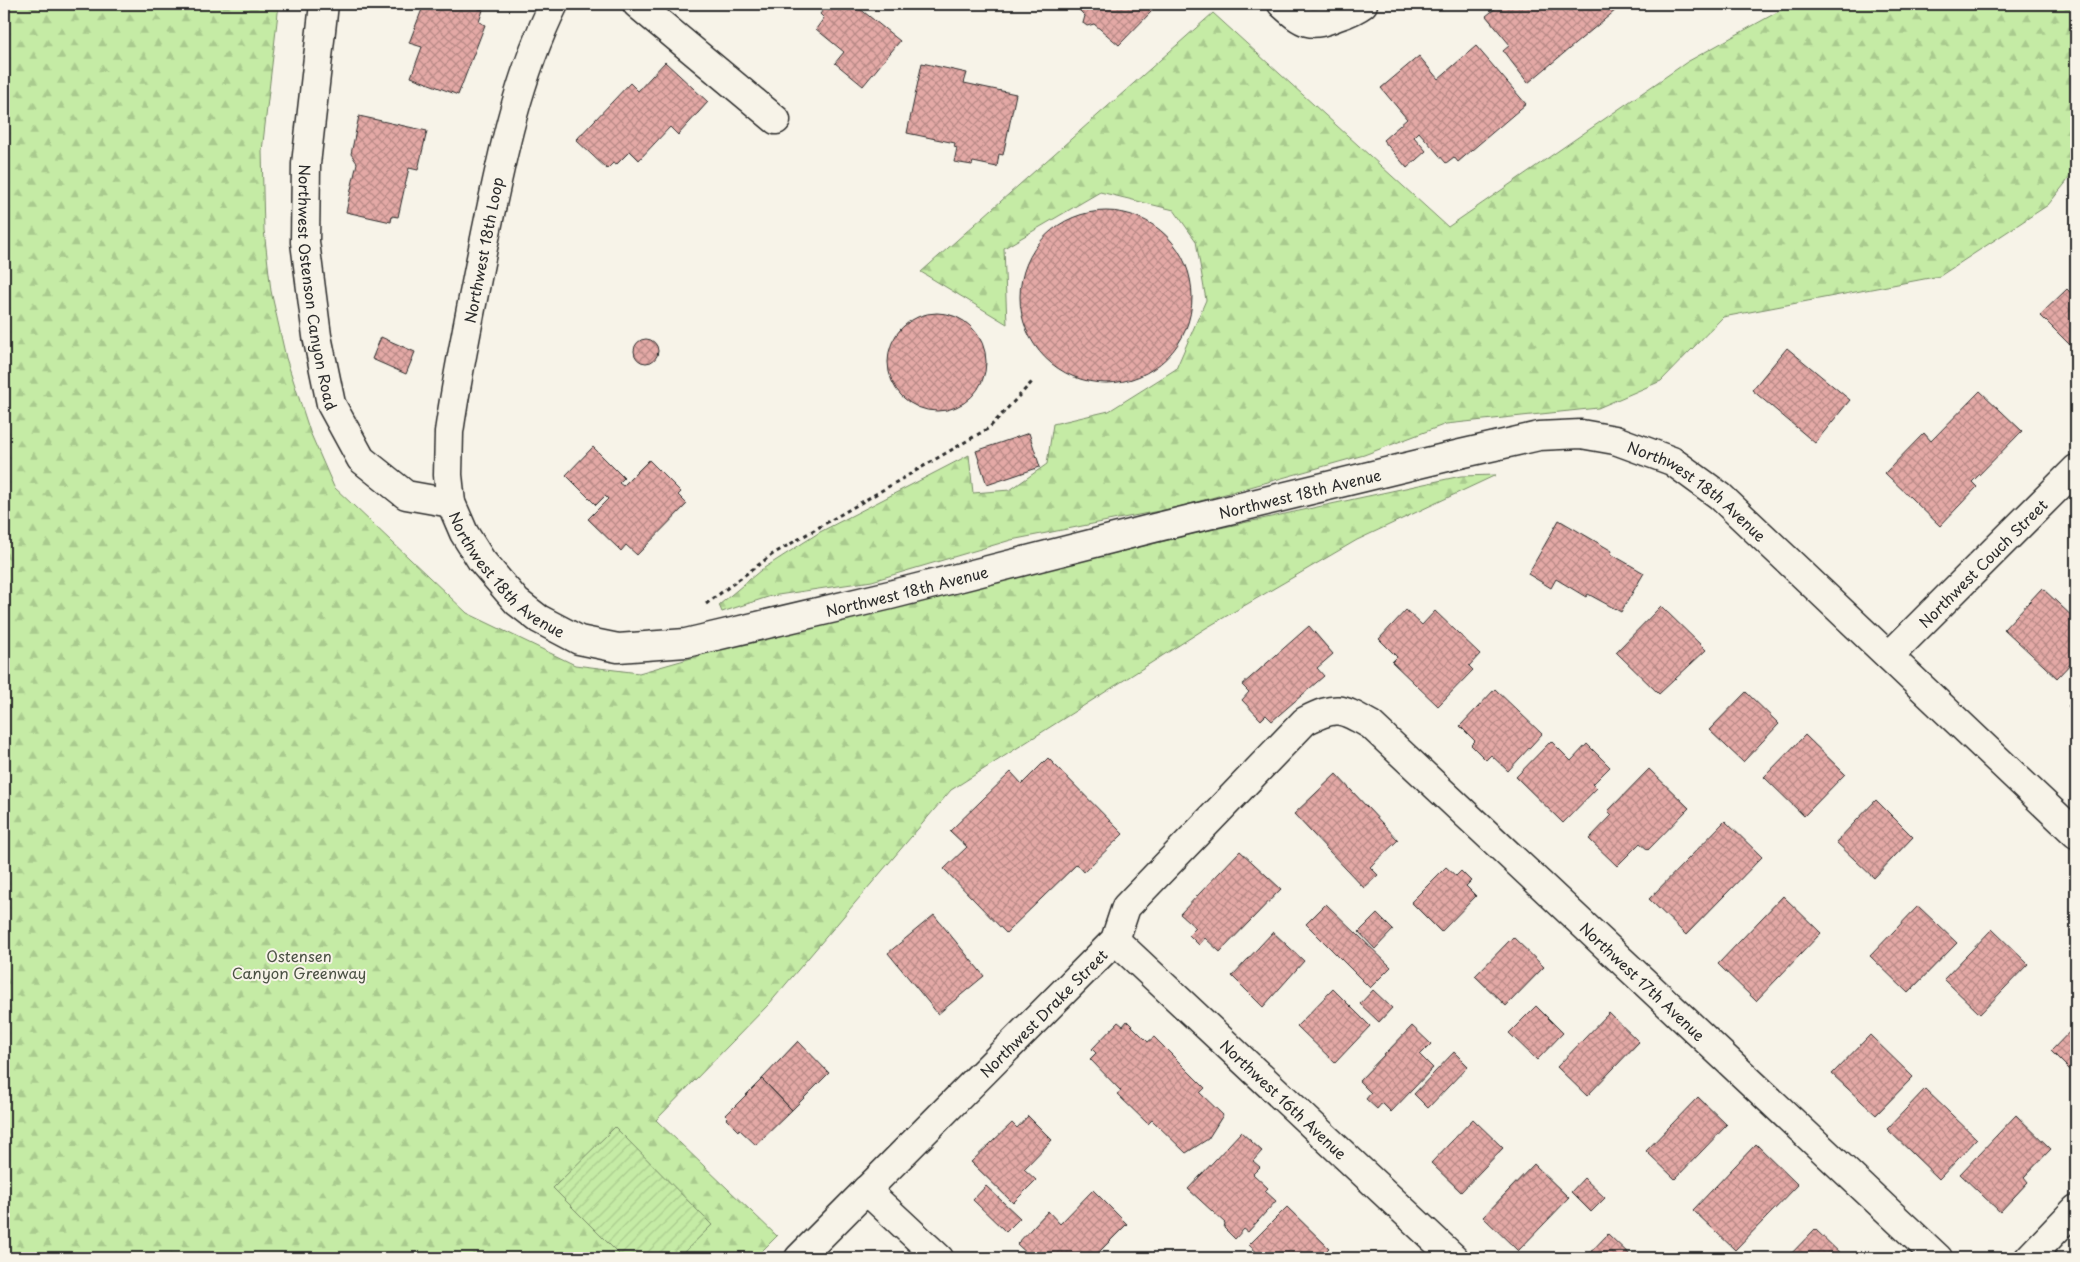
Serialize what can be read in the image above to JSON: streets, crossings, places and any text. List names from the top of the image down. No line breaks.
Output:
{"streets":{"street":["Northwest 18th Loop","Northwest Ostenson Canyon Road","Northwest 18th Avenue","Northwest Couch Street","Northwest 17th Avenue","Northwest Drake Street","Northwest 16th Avenue"]},"crossings":[["Northwest 18th Loop","Northwest Ostenson Canyon Road"],["Northwest 18th Loop","Northwest 18th Avenue"],["Northwest Ostenson Canyon Road","Northwest 18th Avenue"],["Northwest 18th Avenue","Northwest Couch Street"],["Northwest 17th Avenue","Northwest Drake Street"],["Northwest Drake Street","Northwest 16th Avenue"]],"parks":["Ostensen Canyon Greenway"]}
